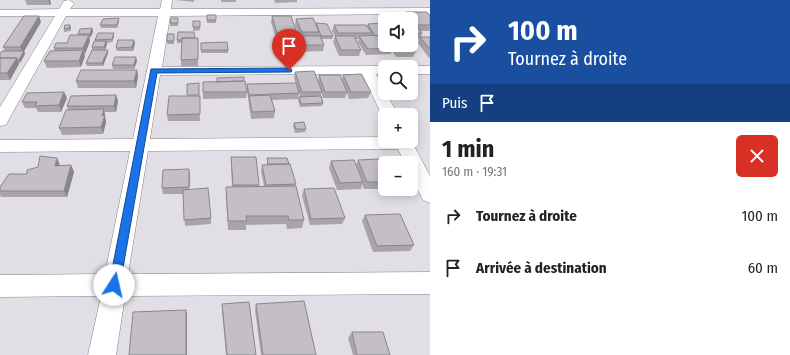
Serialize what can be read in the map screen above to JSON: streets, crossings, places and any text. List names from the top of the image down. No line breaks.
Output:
{"page":{"turn":["100 m","Tournez à droite"],"map_buttons":["+","−"],"then":"Puis","heading":["1 min","160 m · 19:31"],"list":[{"name":"Tournez à droite","value":"100 m"},{"name":"Arrivée à destination","value":"60 m"}]}}
